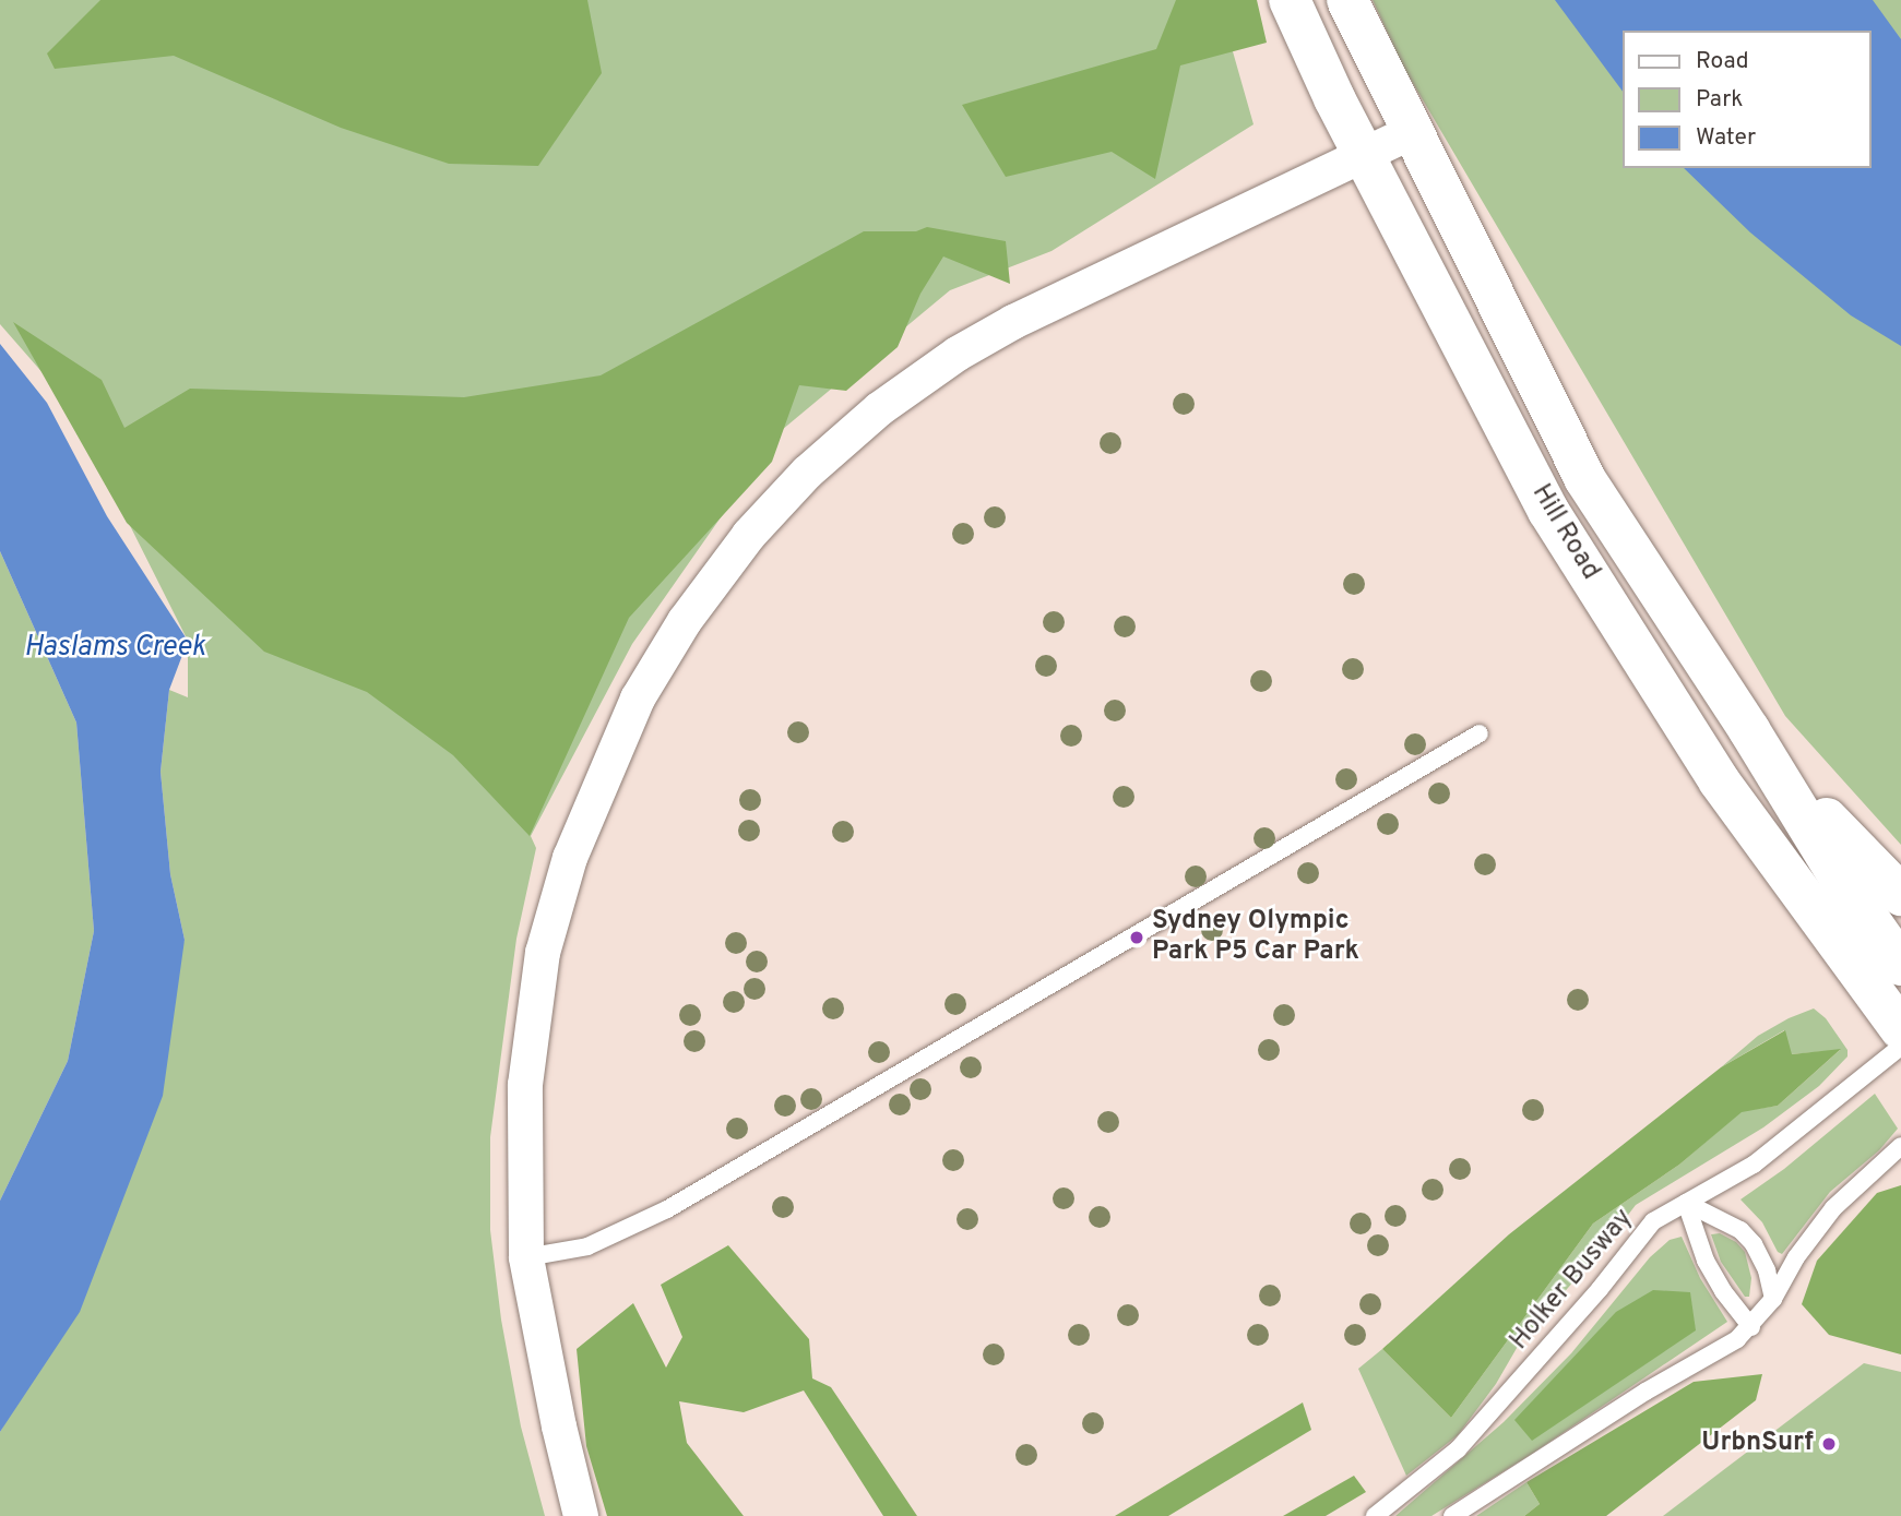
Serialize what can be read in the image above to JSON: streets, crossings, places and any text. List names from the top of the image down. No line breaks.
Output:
{"streets":{"main road":["Hill Road"],"lane":["Holker Busway"]},"water":["Haslams Creek"],"places":["Sydney Olympic Park P5 Car Park","UrbnSurf"],"legend":["Road","Park","Water"]}
